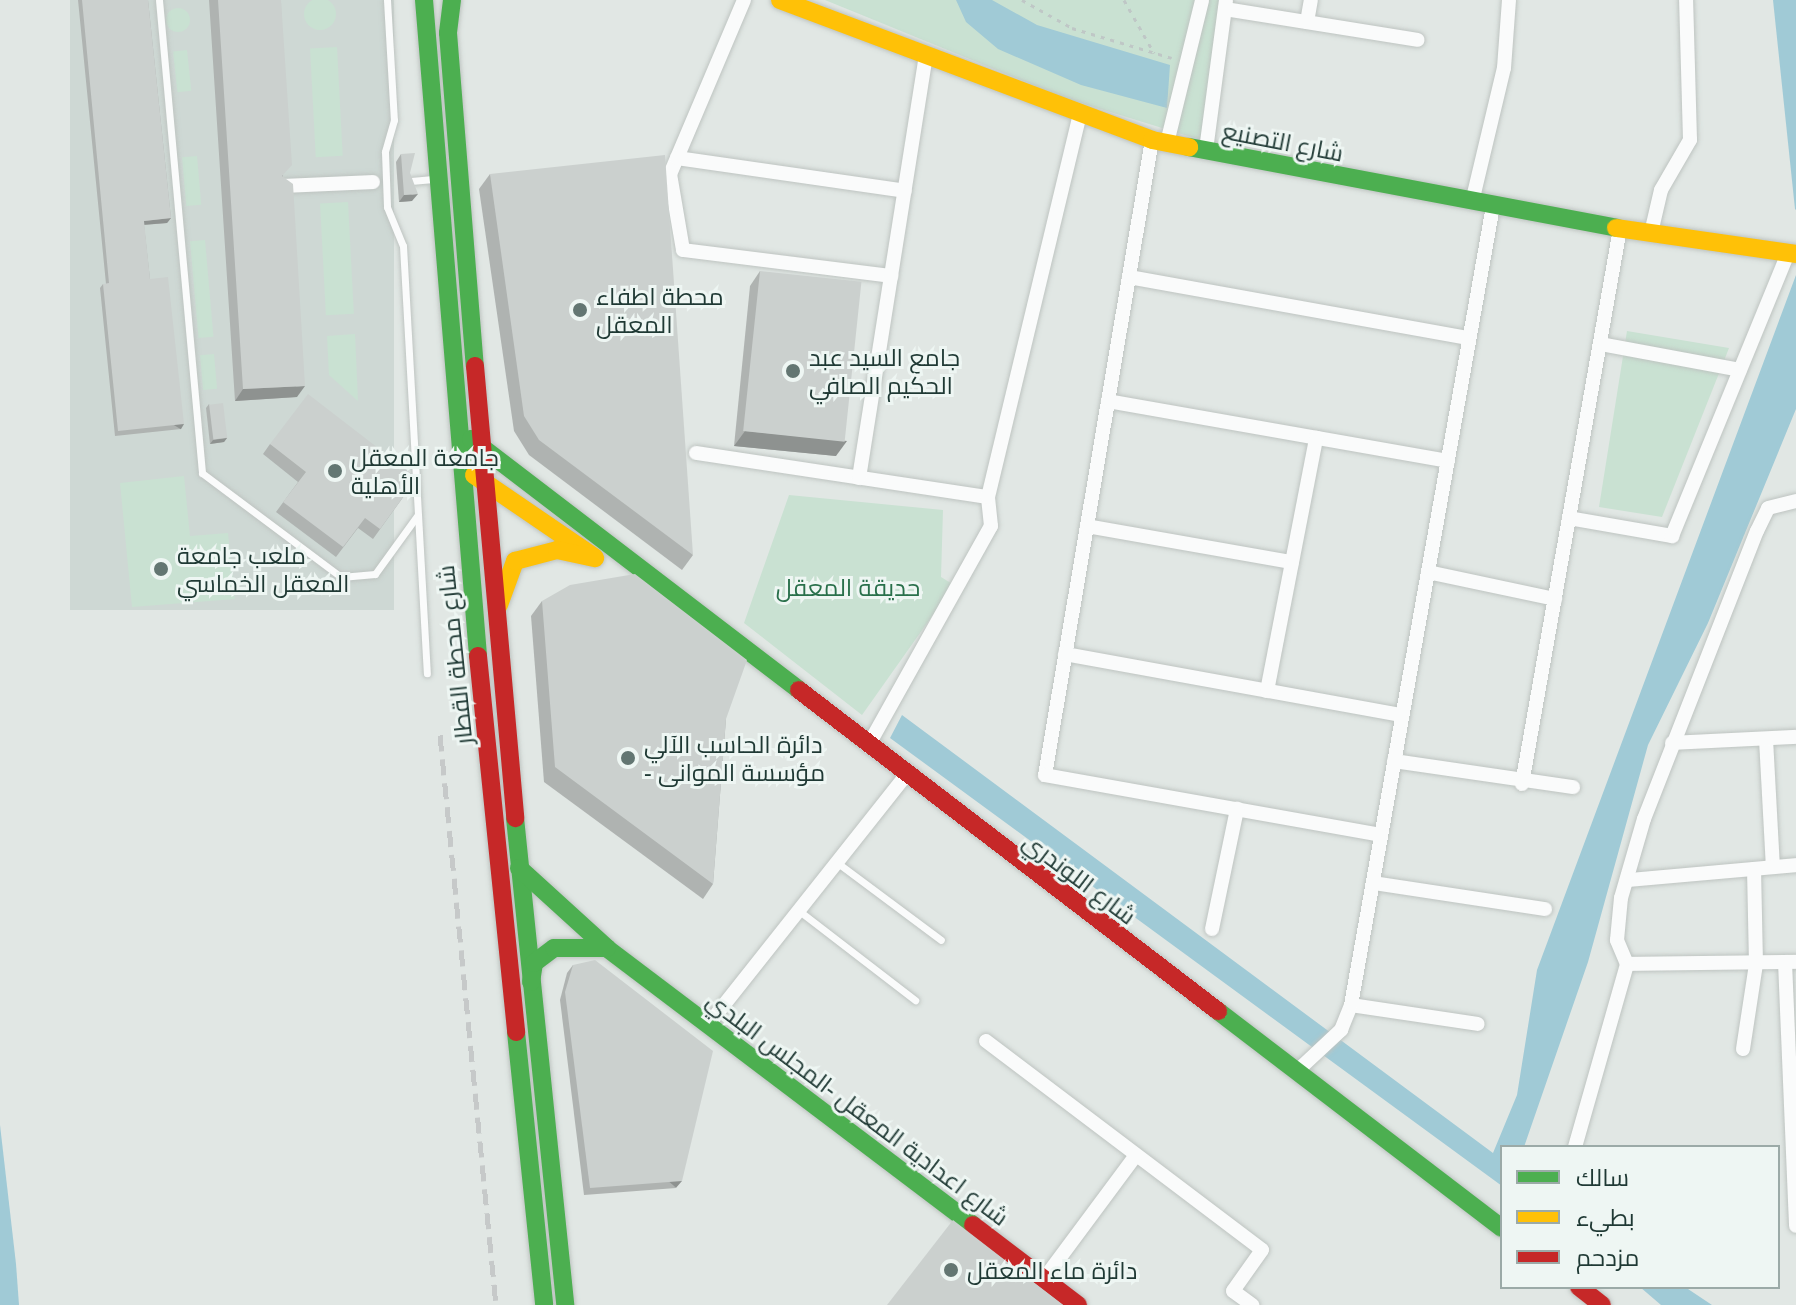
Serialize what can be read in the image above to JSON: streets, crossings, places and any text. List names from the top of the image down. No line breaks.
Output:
{"streets":{"main road":["شارع التصنيع","شارع محطة القطار","شارع اللوندري","شارع اعدادية المعقل -المجلس البلدي"]},"crossings":[["شارع محطة القطار","شارع اللوندري"],["شارع محطة القطار","شارع اعدادية المعقل -المجلس البلدي"]],"parks":["حديقة المعقل"],"places":["محطة اطفاء المعقل","جامع السيد عبد الحكيم الصافي","جامعة المعقل الأهلية","ملعب جامعة المعقل الخماسي","دائرة الحاسب الآلي - مؤسسة الموانى","دائرة ماء المعقل"],"legend":["سالك","بطيء","مزدحم"]}
